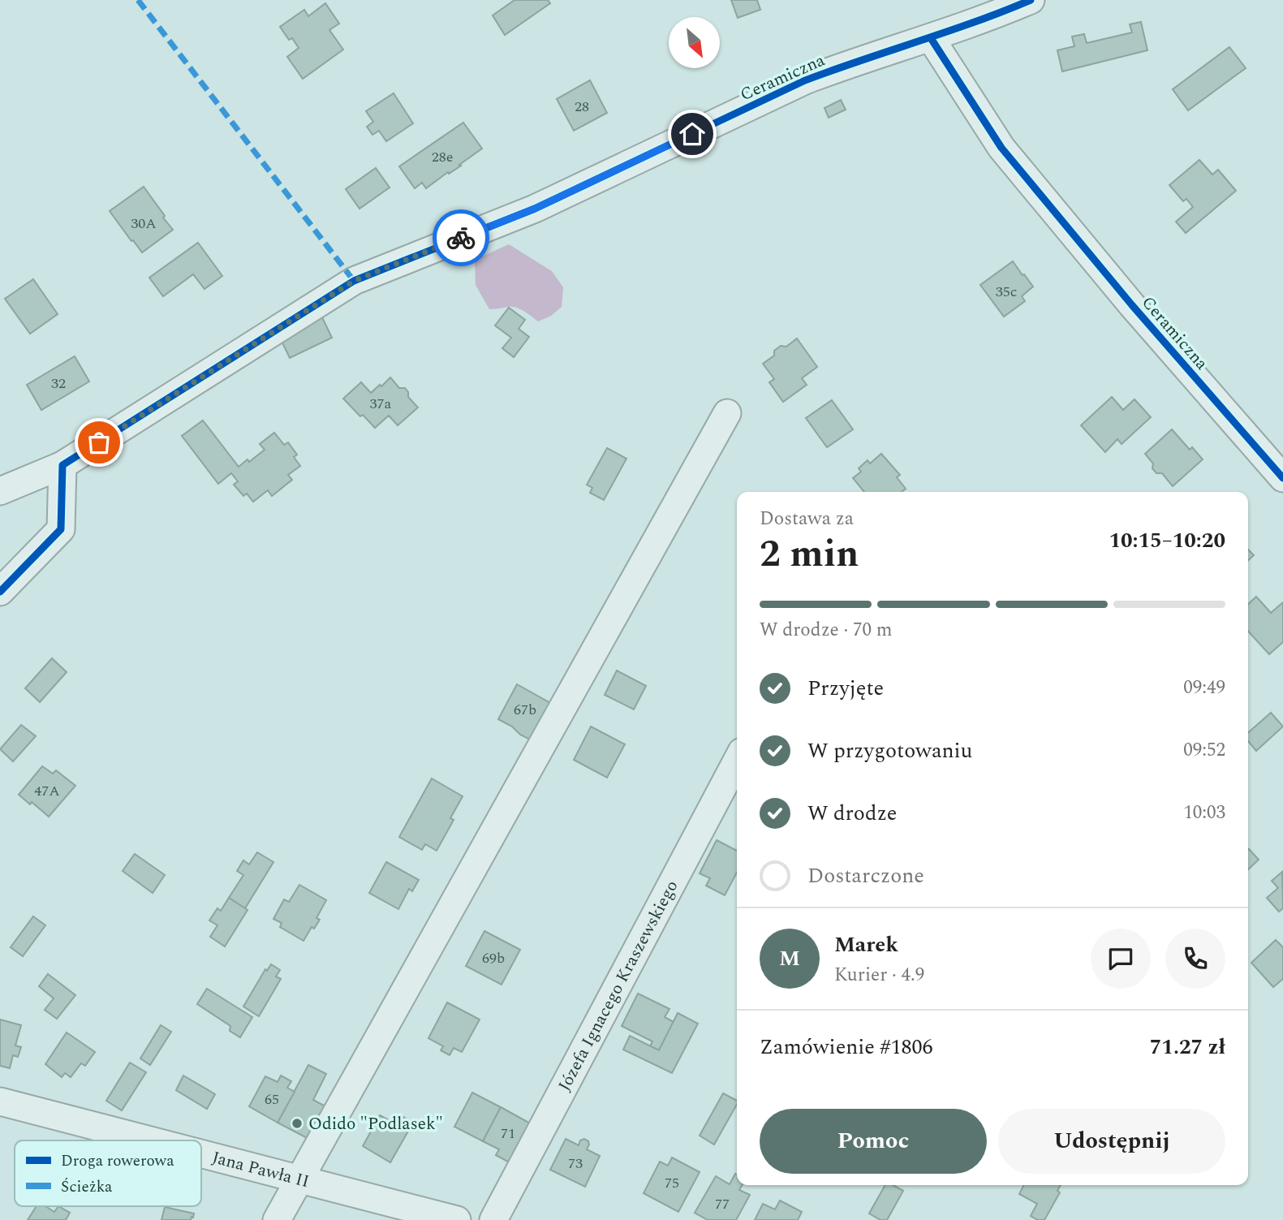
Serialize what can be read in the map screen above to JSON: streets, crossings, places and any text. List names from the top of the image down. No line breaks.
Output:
{"streets":{"street":["Ceramiczna","Józefa Ignacego Kraszewskiego","Jana Pawła II"]},"places":["Odido \"Podlasek\""],"house_numbers":["28","28e","30A","35c","32","37a","67b","47A","69b","65","71","73","75","77"],"legend":["Droga rowerowa","Ścieżka"],"north":"bottom right","page":{"heading":["2 min","Dostawa za","10:15–10:20"],"panel":["Marek","Kurier · 4.9","Zamówienie #1806","71.27 zł"],"bar":"W drodze · 70 m","list":[["Przyjęte","09:49"],["W przygotowaniu","09:52"],["W drodze","10:03"],"Dostarczone"],"round":"M","buttons":["Pomoc","Udostępnij"]}}
